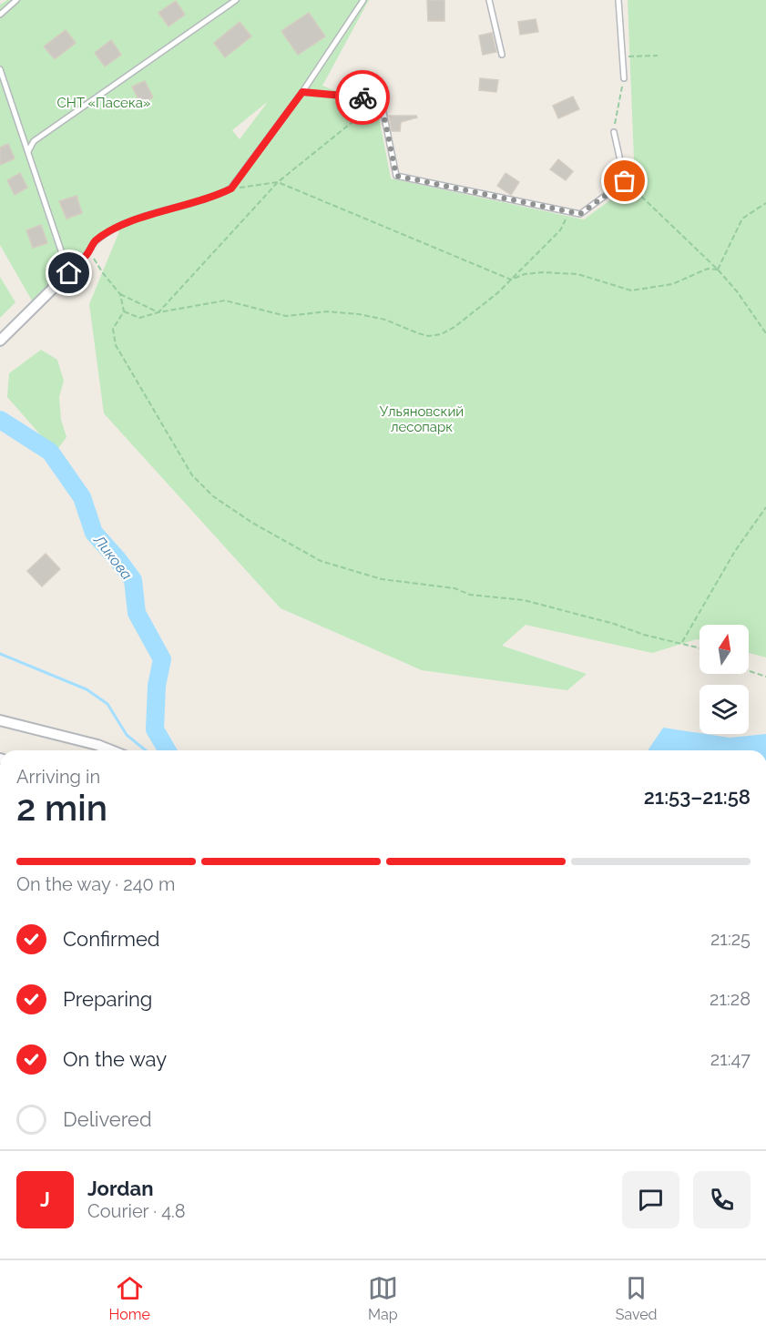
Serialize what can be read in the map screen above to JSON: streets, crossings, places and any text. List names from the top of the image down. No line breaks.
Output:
{"water":["Ликова"],"parks":["СНТ «Пасека»","Ульяновский лесопарк"],"north":"top","page":{"heading":["2 min","Arriving in","21:53–21:58"],"panel":["Jordan","Courier · 4.8"],"bar":"On the way · 240 m","list":[["Confirmed","21:25"],["Preparing","21:28"],["On the way","21:47"],"Delivered"],"round":"J","tabs":["Home","Map","Saved"]}}
